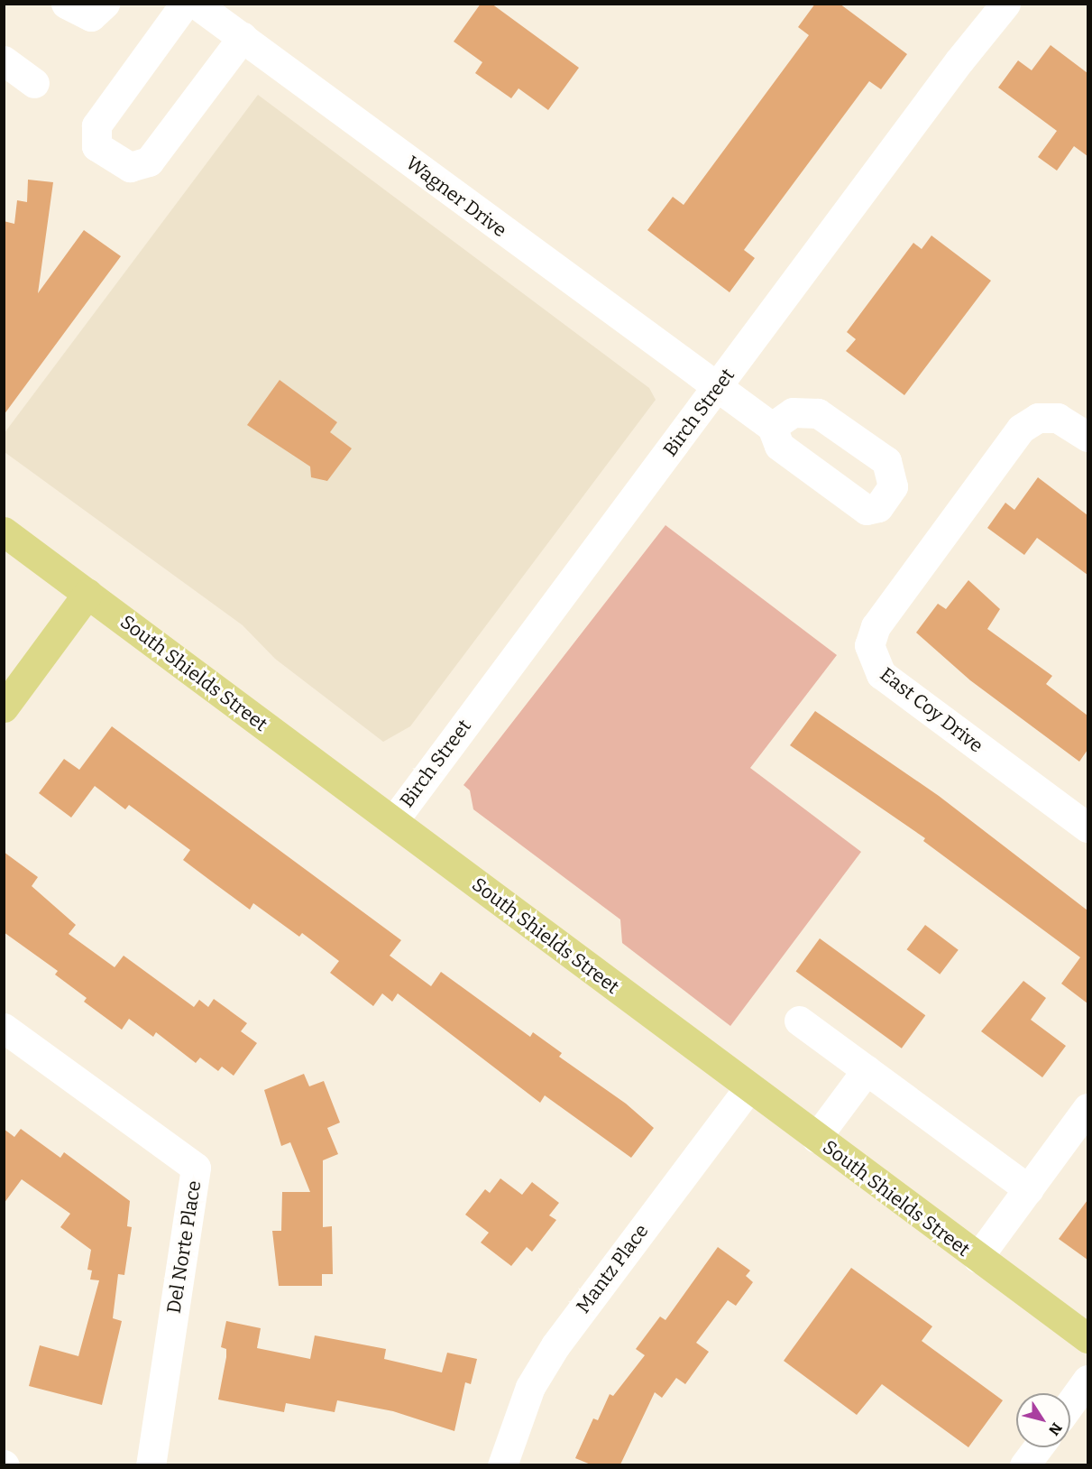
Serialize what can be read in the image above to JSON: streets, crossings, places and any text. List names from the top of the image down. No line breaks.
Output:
{"streets":{"main road":["South Shields Street"],"street":["Wagner Drive","Birch Street","East Coy Drive","Del Norte Place","Mantz Place"]},"crossings":[["Wagner Drive","Birch Street"],["Birch Street","South Shields Street"],["South Shields Street","Mantz Place"]],"north":"bottom right"}
